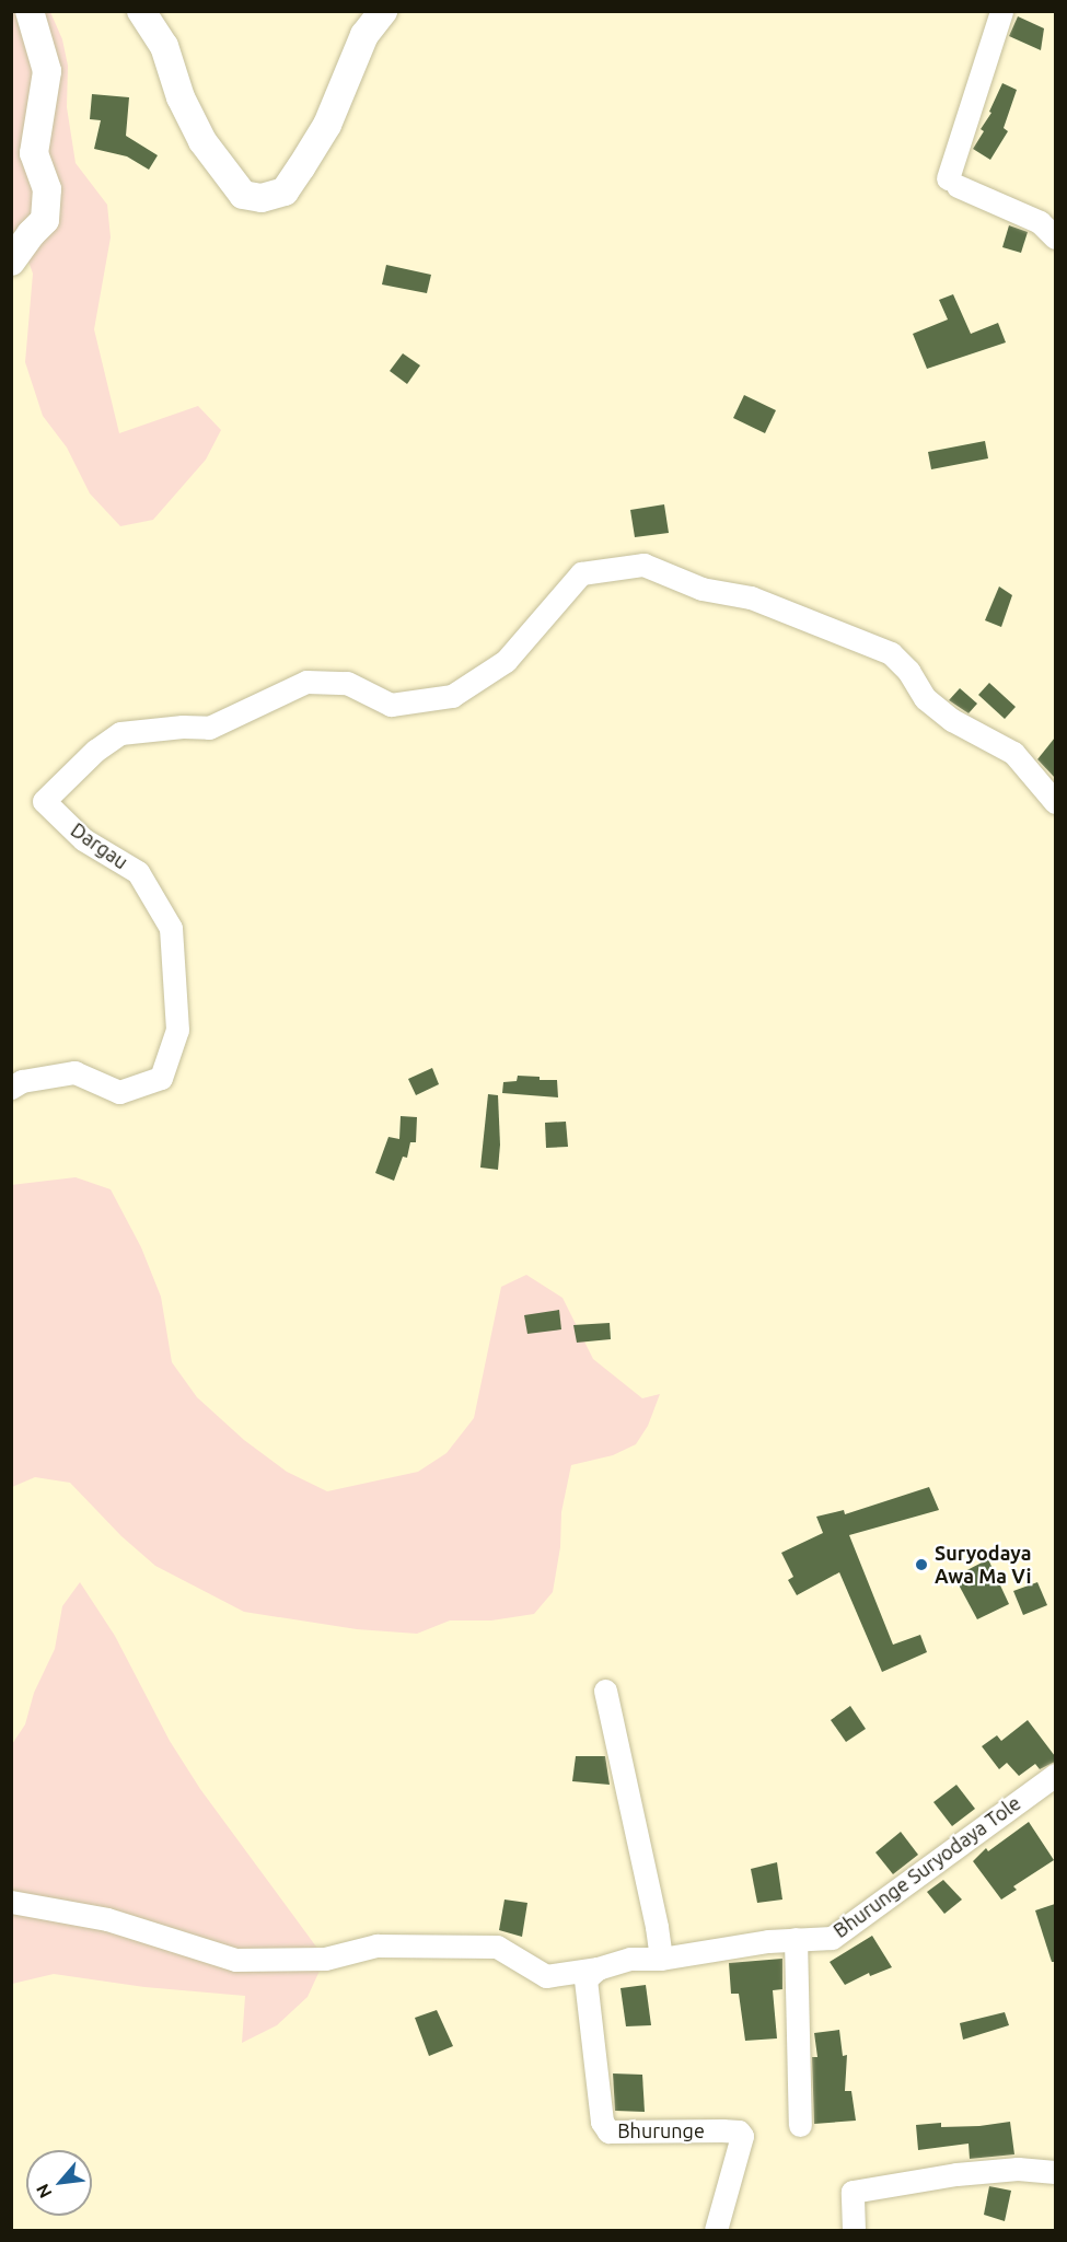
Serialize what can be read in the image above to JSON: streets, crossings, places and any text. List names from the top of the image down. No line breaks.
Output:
{"streets":{"street":["Dargau","Bhurunge Suryodaya Tole","Bhurunge"]},"crossings":[["Bhurunge Suryodaya Tole","Bhurunge"]],"places":["Suryodaya Awa Ma Vi"],"north":"bottom left"}
